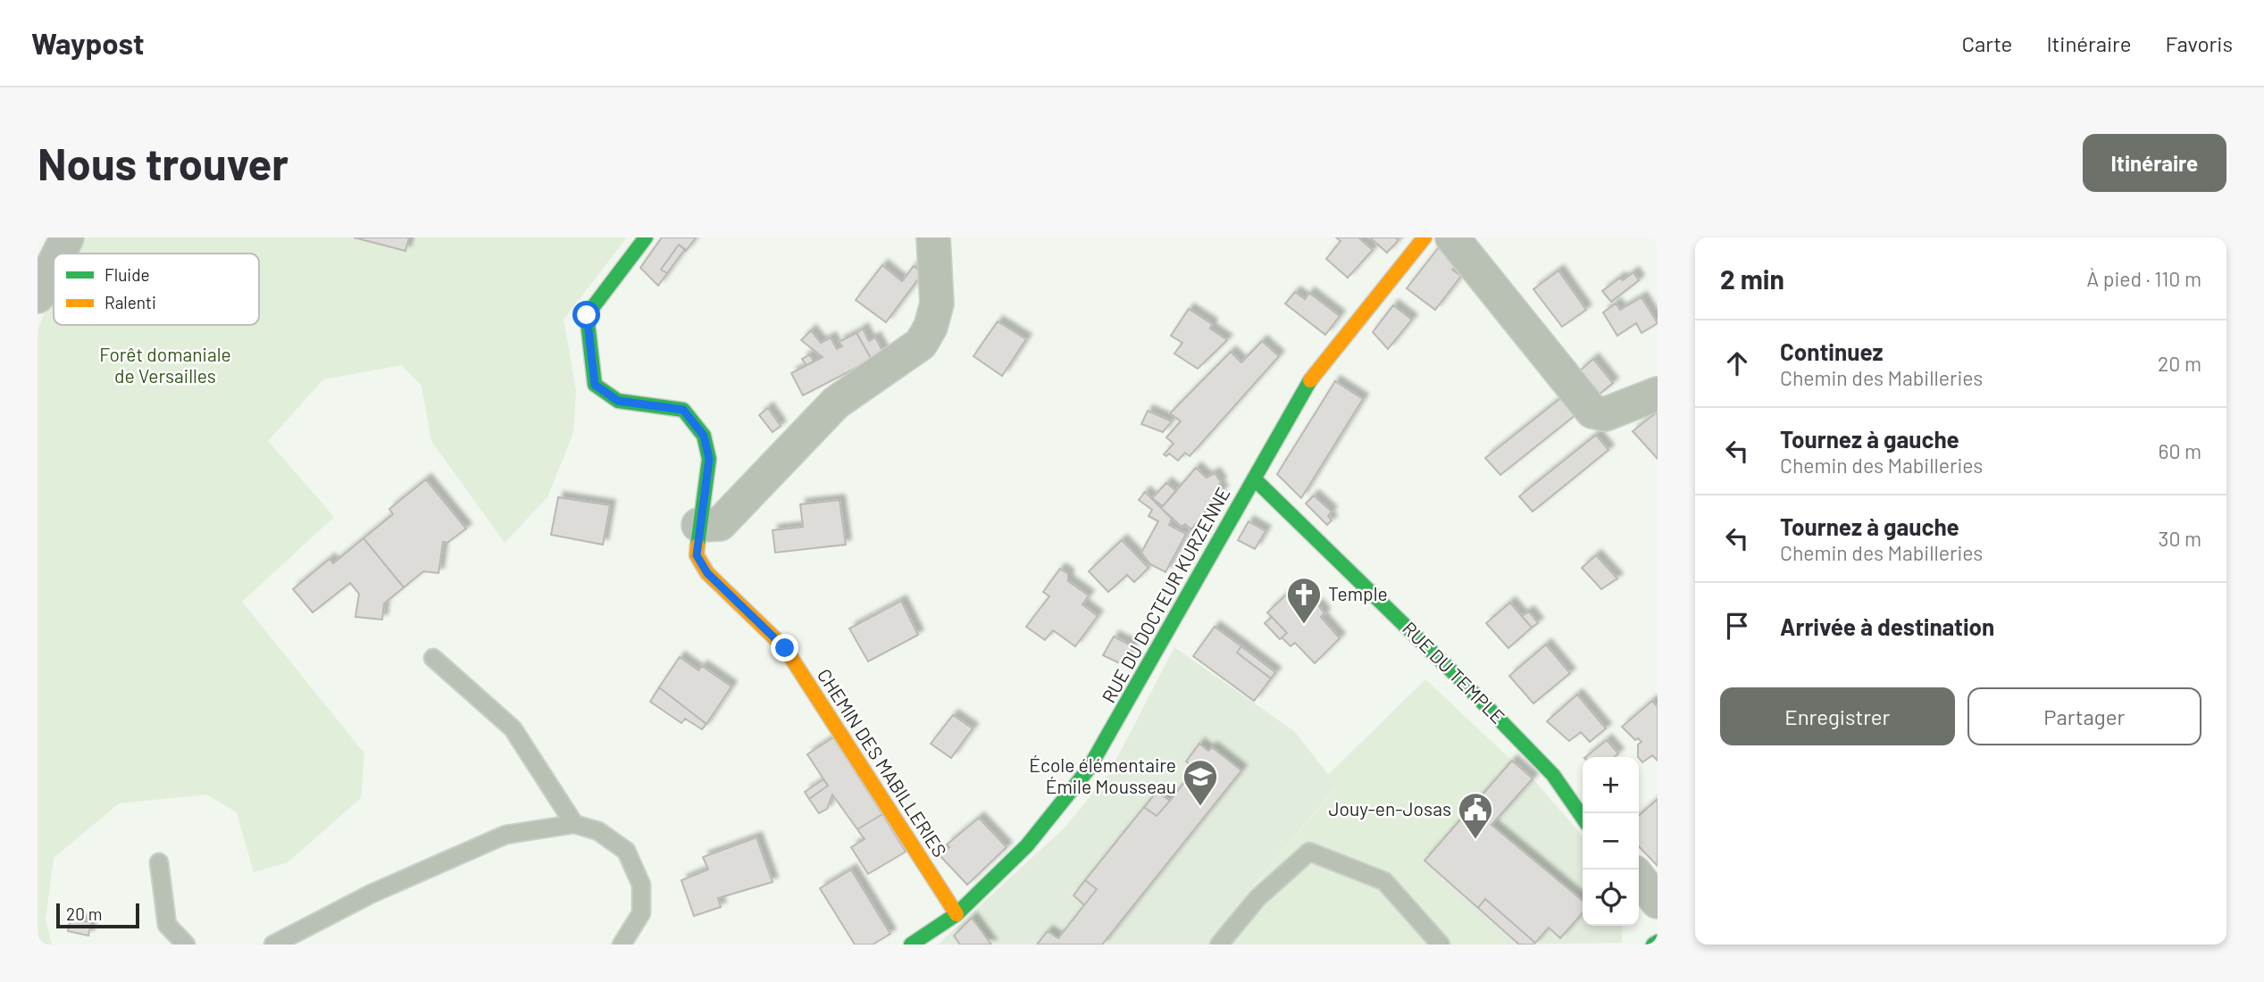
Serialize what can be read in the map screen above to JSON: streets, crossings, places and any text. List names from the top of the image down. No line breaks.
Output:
{"streets":{"street":["RUE DU DOCTEUR KURZENNE","RUE DU TEMPLE","CHEMIN DES MABILLERIES"]},"crossings":[["RUE DU DOCTEUR KURZENNE","RUE DU TEMPLE"],["RUE DU DOCTEUR KURZENNE","CHEMIN DES MABILLERIES"]],"parks":["Forêt domaniale de Versailles"],"places":{"church":["Temple"],"school or university":["École élémentaire Émile Mousseau"],"public building":["Jouy-en-Josas"]},"legend":["Fluide","Ralenti"],"scale_bar":"20 m","page":{"header":"Waypost","nav":["Carte","Itinéraire","Favoris"],"buttons":["Itinéraire",["Enregistrer","Partager"]],"title":"Nous trouver","heading":["2 min","À pied · 110 m"],"list":[["Continuez","Chemin des Mabilleries","20 m"],["Tournez à gauche","Chemin des Mabilleries","60 m"],["Tournez à gauche","Chemin des Mabilleries","30 m"],"Arrivée à destination"],"map_buttons":["+","−"],"scale":"20 m"}}
